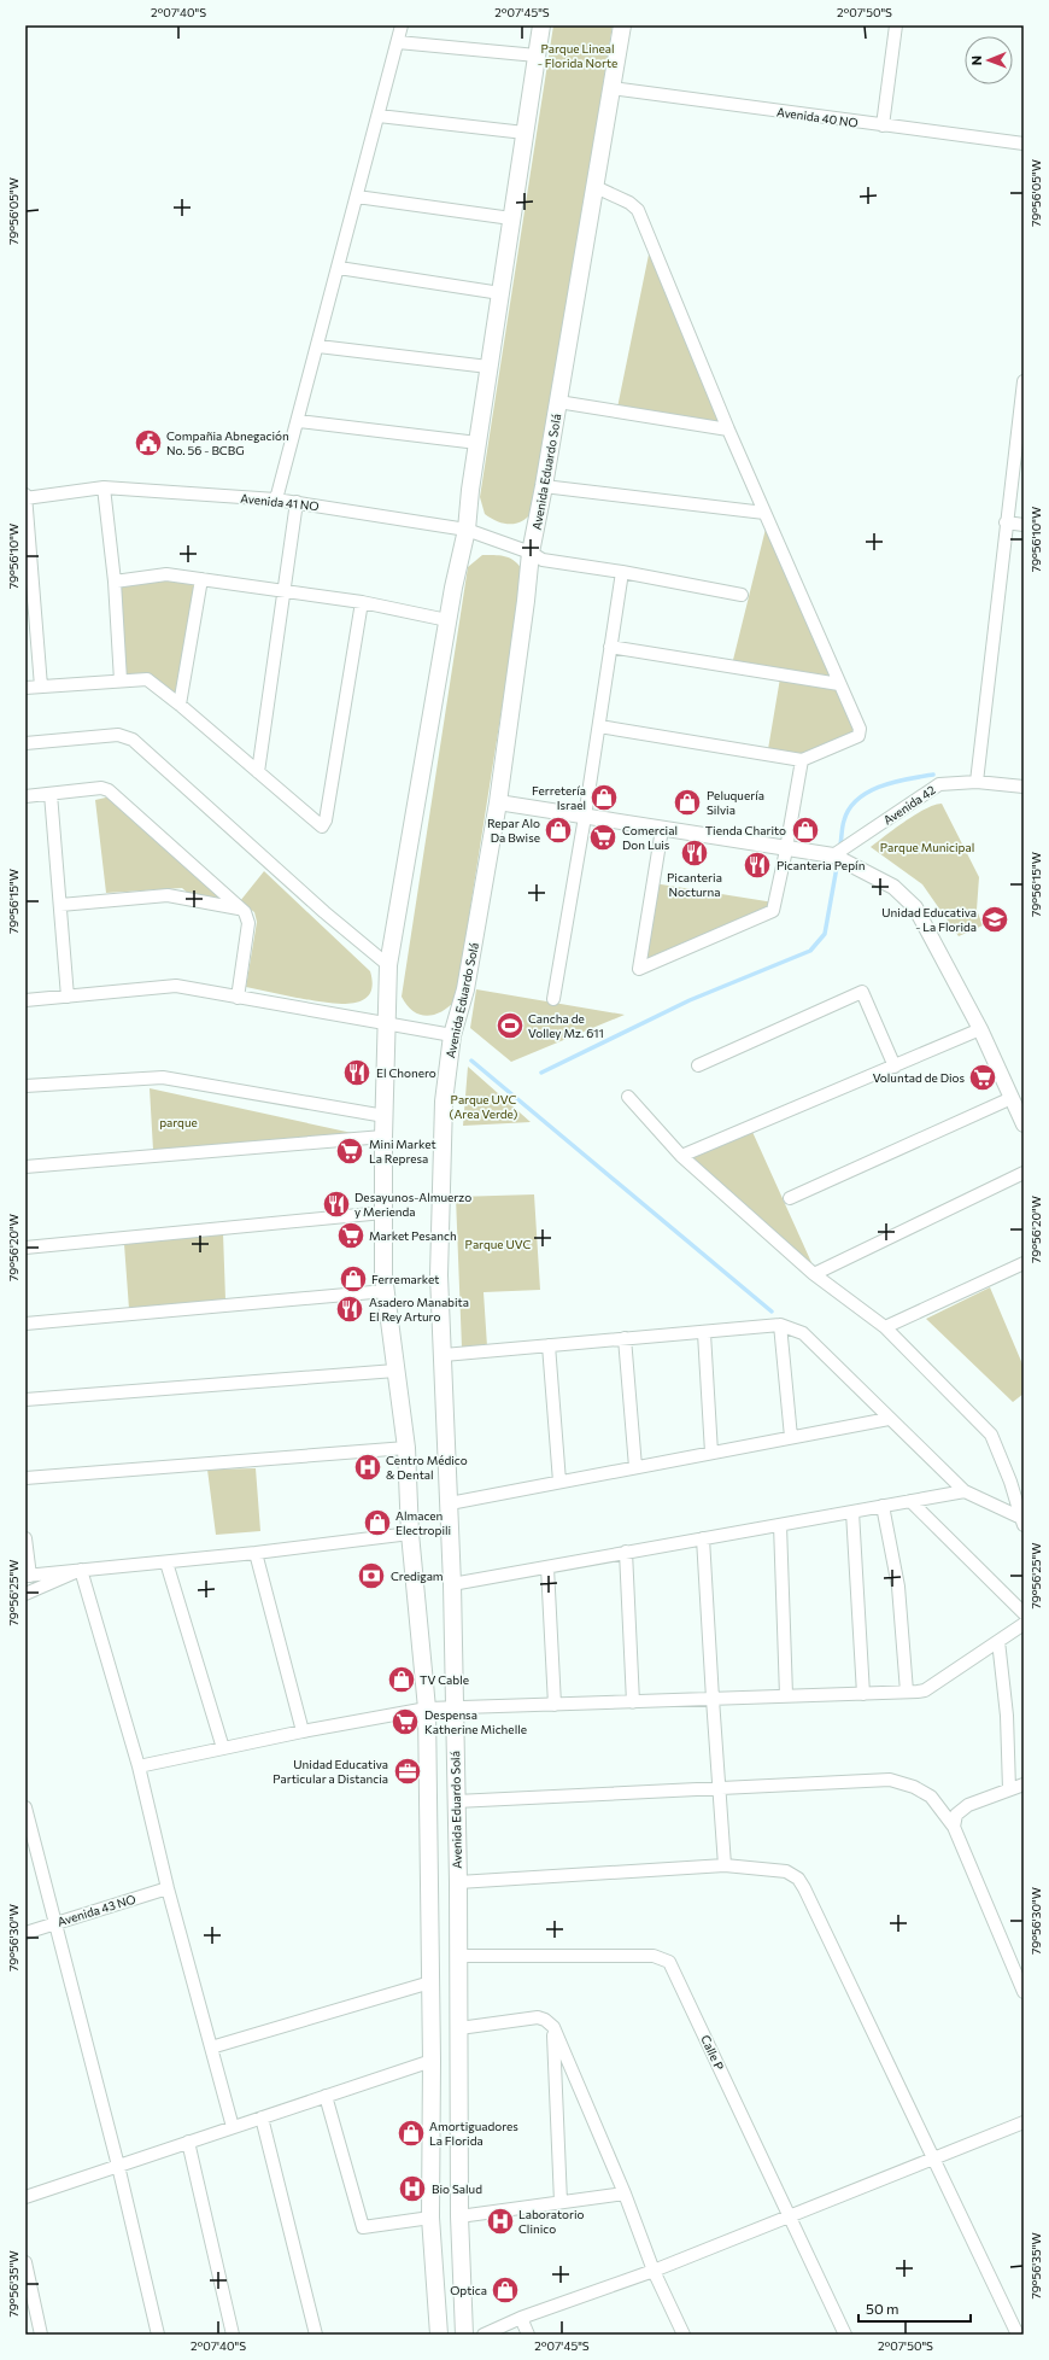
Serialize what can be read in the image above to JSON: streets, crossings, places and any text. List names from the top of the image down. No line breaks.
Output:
{"streets":{"main road":["Avenida Eduardo Solá"],"street":["Avenida 40 NO","Avenida 41 NO","Avenida 42","Avenida 43 NO","Calle P"]},"crossings":[["Avenida 40 NO","Avenida Eduardo Solá"],["Avenida Eduardo Solá","Avenida 41 NO"],["Avenida Eduardo Solá","Calle P"]],"parks":["Parque Lineal - Florida Norte","Parque Municipal","Parque UVC (Area Verde)","parque","Parque UVC"],"places":{"public building":["Compañia Abnegación No. 56 - BCBG"],"shop":["Ferretería Israel","Peluquería Silvia","Repar Alo Da Bwise","Tienda Charito","Ferremarket","Almacen Electropili","TV Cable","Amortiguadores La Florida","Optica"],"supermarket":["Comercial Don Luis","Voluntad de Dios","Mini Market La Represa","Market Pesanch","Despensa Katherine Michelle"],"restaurant":["Picanteria Nocturna","Picanteria Pepín","El Chonero","Desayunos-Almuerzo y Merienda","Asadero Manabita El Rey Arturo"],"school or university":["Unidad Educativa - La Florida"],"sports":["Cancha de Volley Mz. 611"],"hospital":["Centro Médico & Dental","Bio Salud","Laboratorio Clinico"],"bank":["Credigam"],"office":["Unidad Educativa Particular a Distancia"]},"scale_bar":"50 m","north":"left","coordinates":["2°07'40\"S","2°07'45\"S","2°07'50\"S","79°56'05\"W","79°56'10\"W","79°56'15\"W","79°56'20\"W","79°56'25\"W","79°56'30\"W","79°56'35\"W"]}
